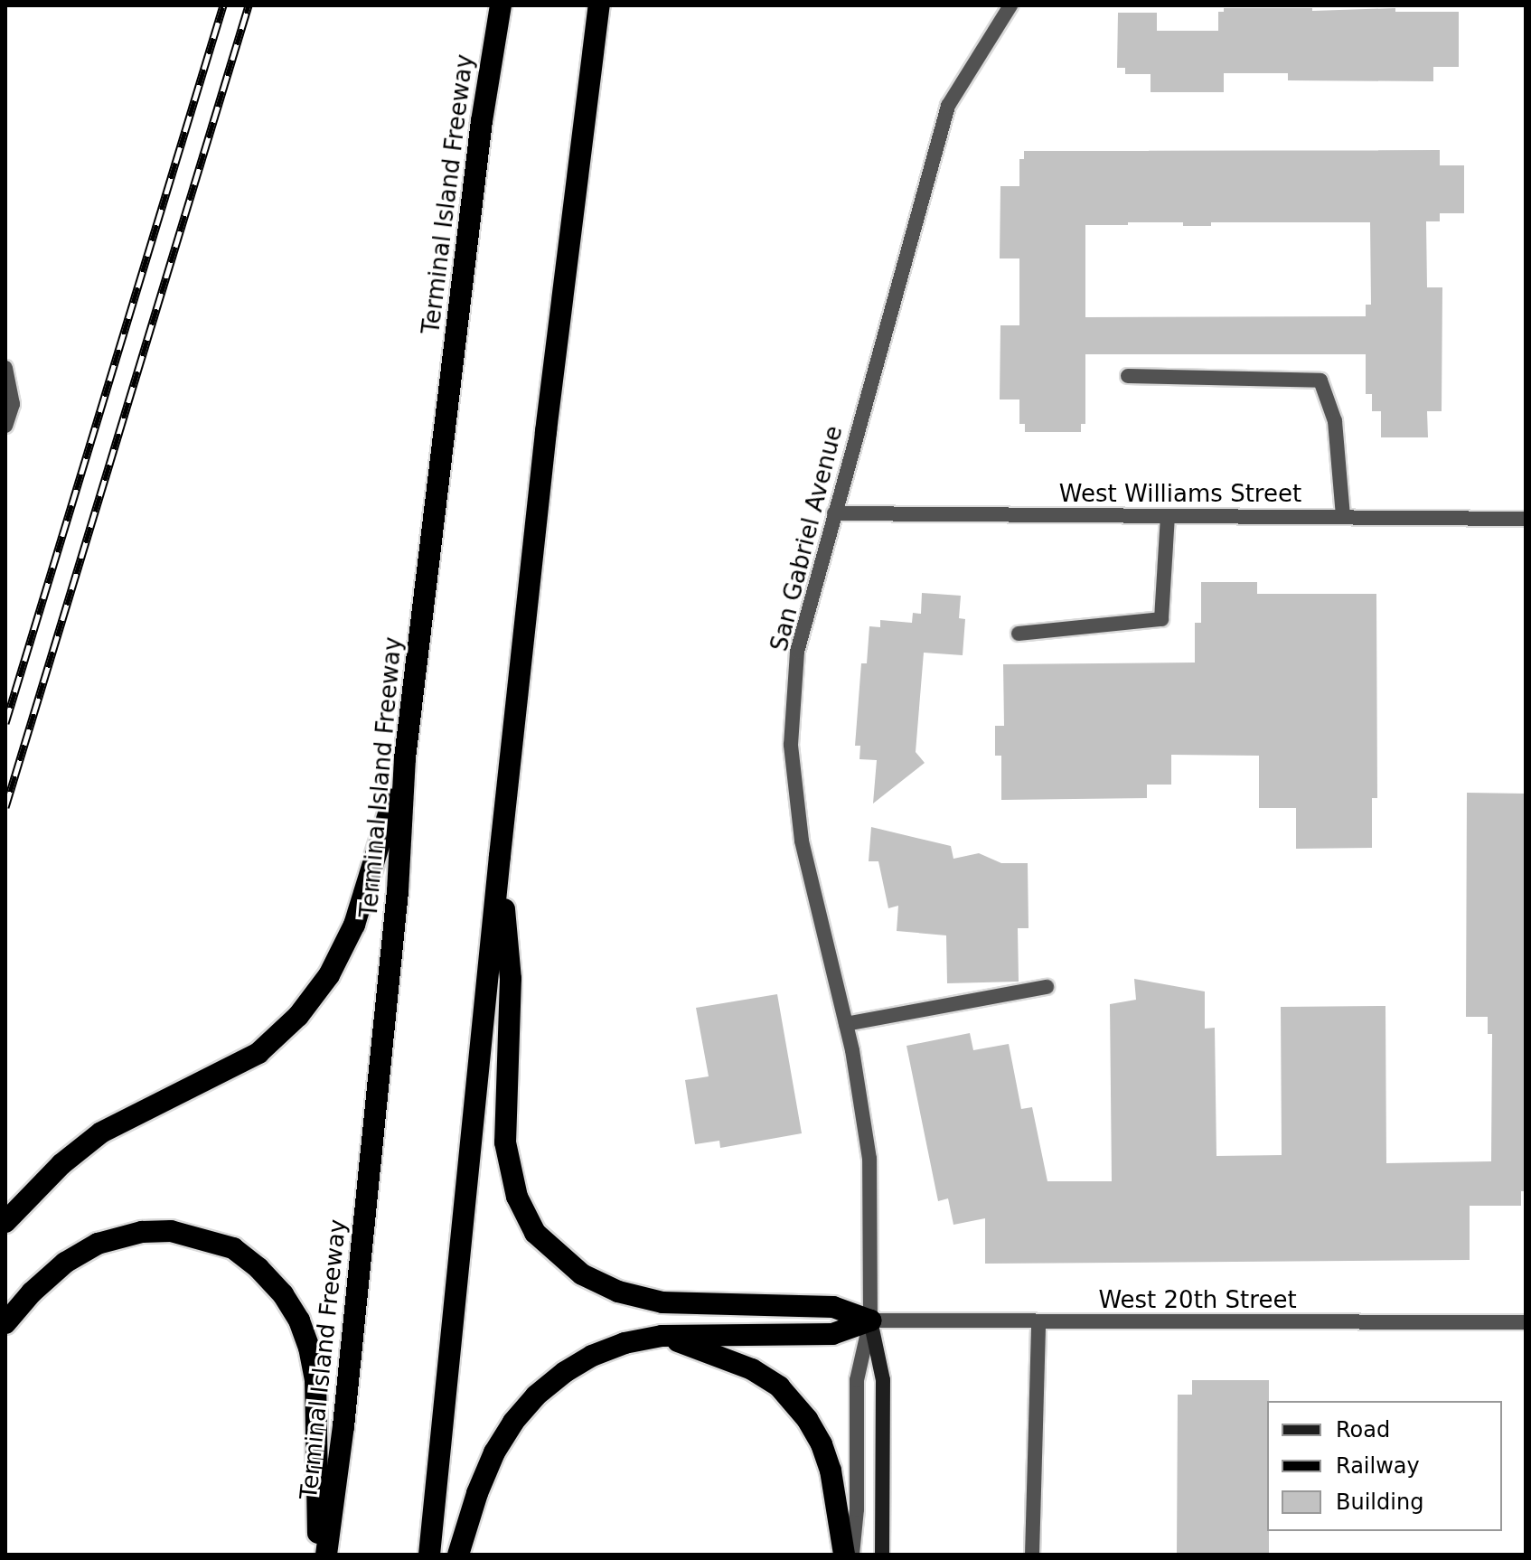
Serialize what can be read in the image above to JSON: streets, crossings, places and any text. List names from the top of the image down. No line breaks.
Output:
{"streets":{"highway":["Terminal Island Freeway"],"main road":["San Gabriel Avenue"],"street":["West Williams Street","West 20th Street"]},"crossings":[["West Williams Street","San Gabriel Avenue"],["San Gabriel Avenue","West 20th Street"]],"legend":["Road","Railway","Building"]}
